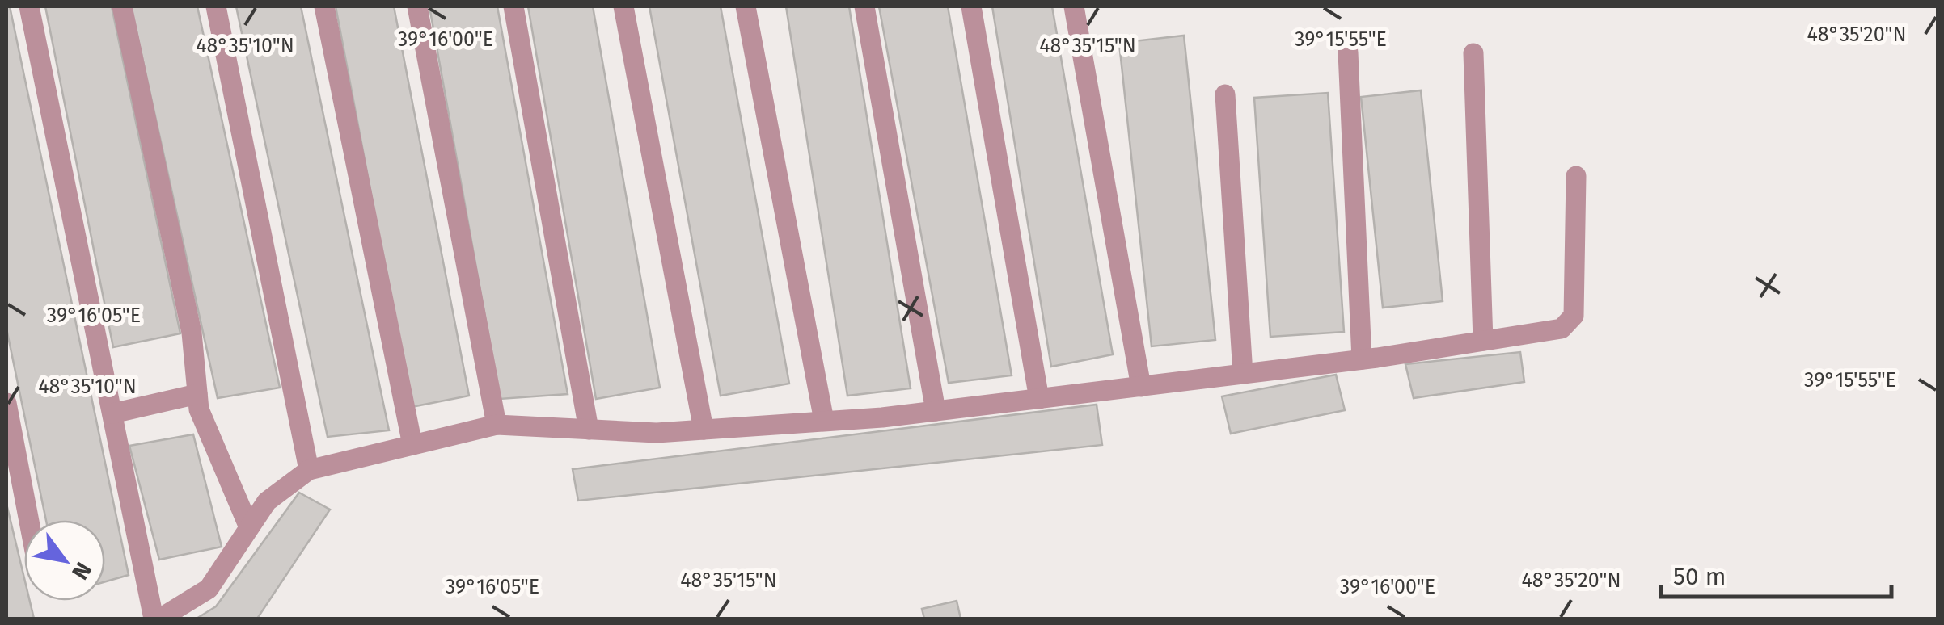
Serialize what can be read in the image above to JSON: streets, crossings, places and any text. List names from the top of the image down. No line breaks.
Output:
{"scale_bar":"50 m","north":"bottom right","coordinates":["48°35'20\"N","39°15'55\"E","39°16'00\"E","48°35'10\"N","48°35'15\"N","39°16'05\"E"]}
